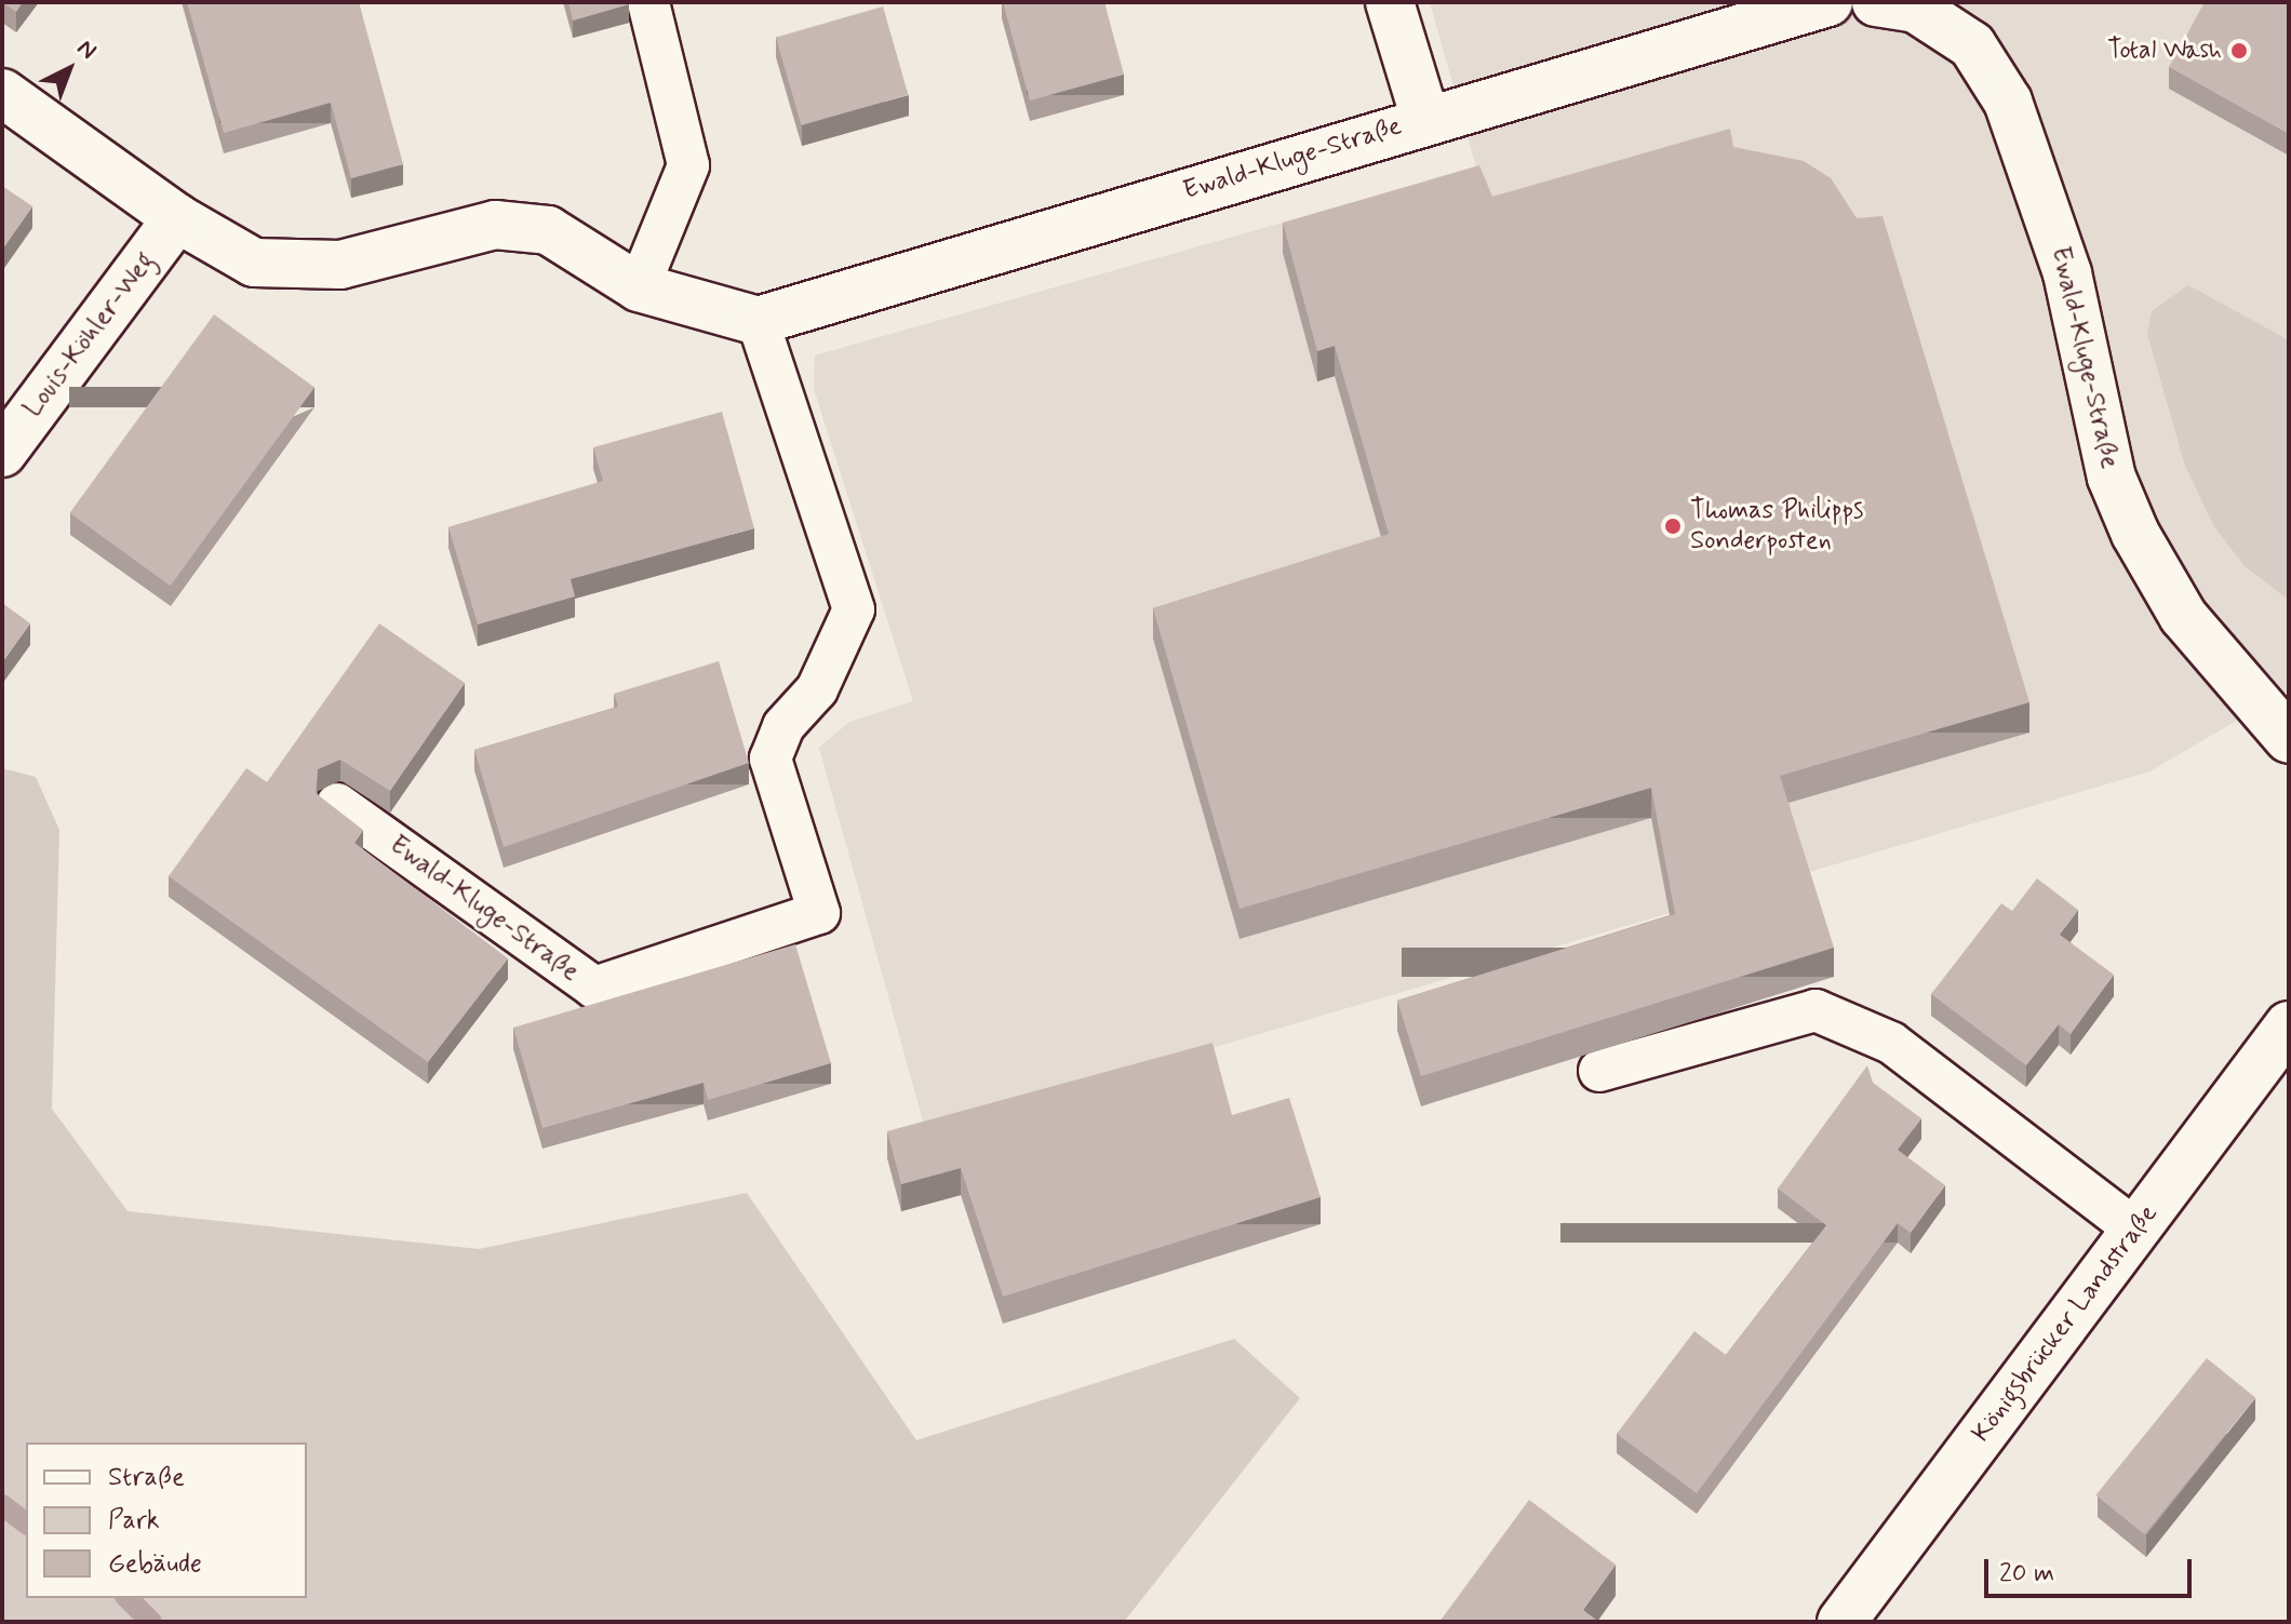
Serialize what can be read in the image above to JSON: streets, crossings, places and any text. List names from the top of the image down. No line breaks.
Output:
{"streets":{"street":["Ewald-Kluge-Straße","Louis-Köhler-Weg","Königsbrücker Landstraße"]},"places":["Total Wash","Thomas Philipps Sonderposten"],"legend":["Straße","Park","Gebäude"],"scale_bar":"20 m","north":"top right"}
